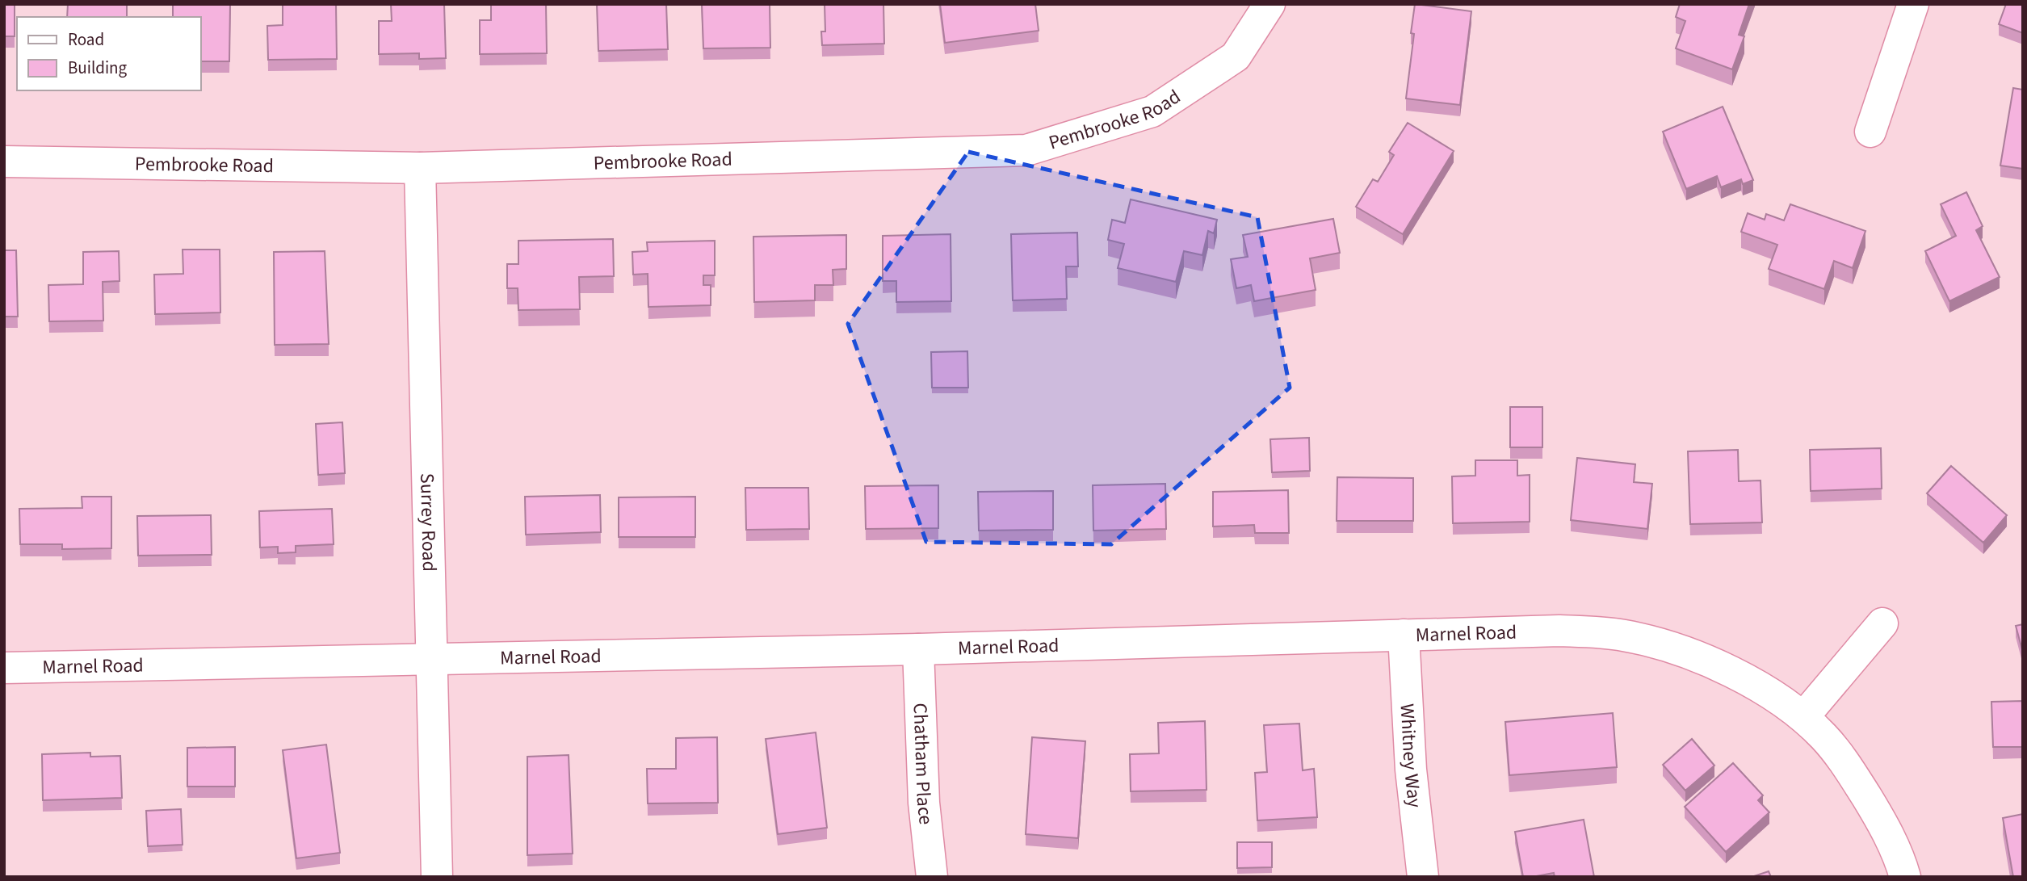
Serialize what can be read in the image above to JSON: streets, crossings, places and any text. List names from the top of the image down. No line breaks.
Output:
{"streets":{"street":["Pembrooke Road","Surrey Road","Marnel Road","Whitney Way","Chatham Place"]},"crossings":[["Pembrooke Road","Surrey Road"],["Surrey Road","Marnel Road"],["Marnel Road","Whitney Way"],["Marnel Road","Chatham Place"]],"legend":["Road","Building"]}
